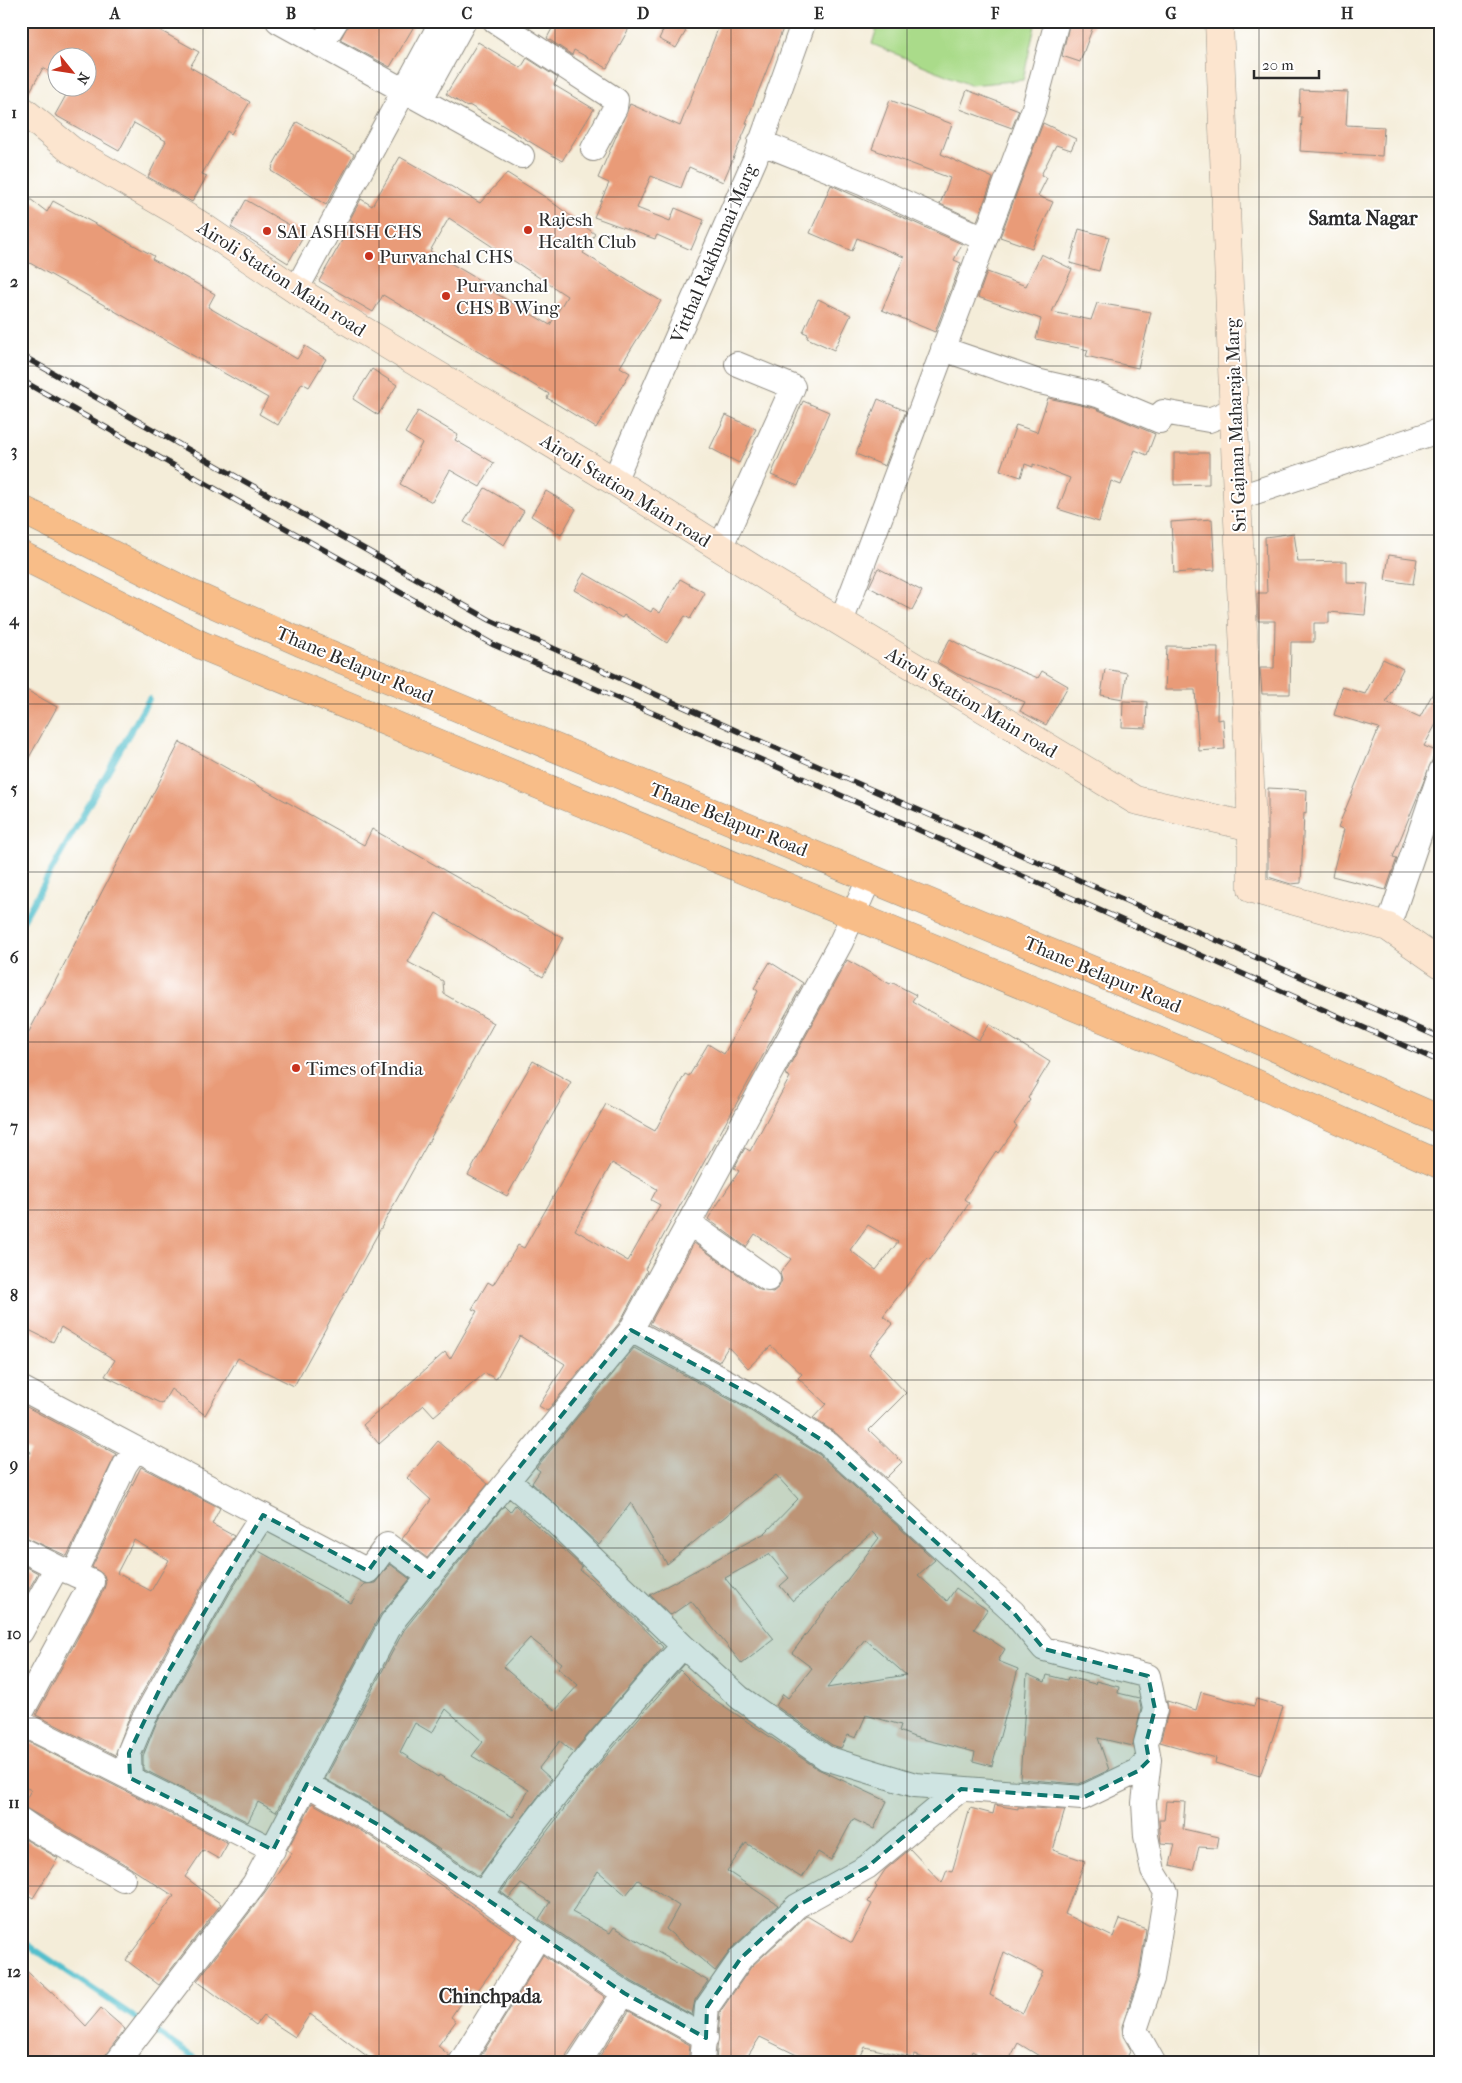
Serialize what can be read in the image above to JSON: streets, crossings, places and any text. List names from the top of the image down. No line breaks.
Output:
{"streets":{"main road":["Thane Belapur Road"],"street":["Vitthal Rakhumai Marg","Airoli Station Main road","Sri Gajnan Maharaja Marg"]},"crossings":[["Vitthal Rakhumai Marg","Airoli Station Main road"],["Airoli Station Main road","Sri Gajnan Maharaja Marg"]],"districts":["Samta Nagar","Chinchpada"],"places":["Rajesh Health Club","SAI ASHISH CHS","Purvanchal CHS","Purvanchal CHS B Wing","Times of India"],"scale_bar":"20 m","north":"bottom right","grid":{"columns":["A","B","C","D","E","F","G","H"],"rows":["1","2","3","4","5","6","7","8","9","10","11","12"]}}
